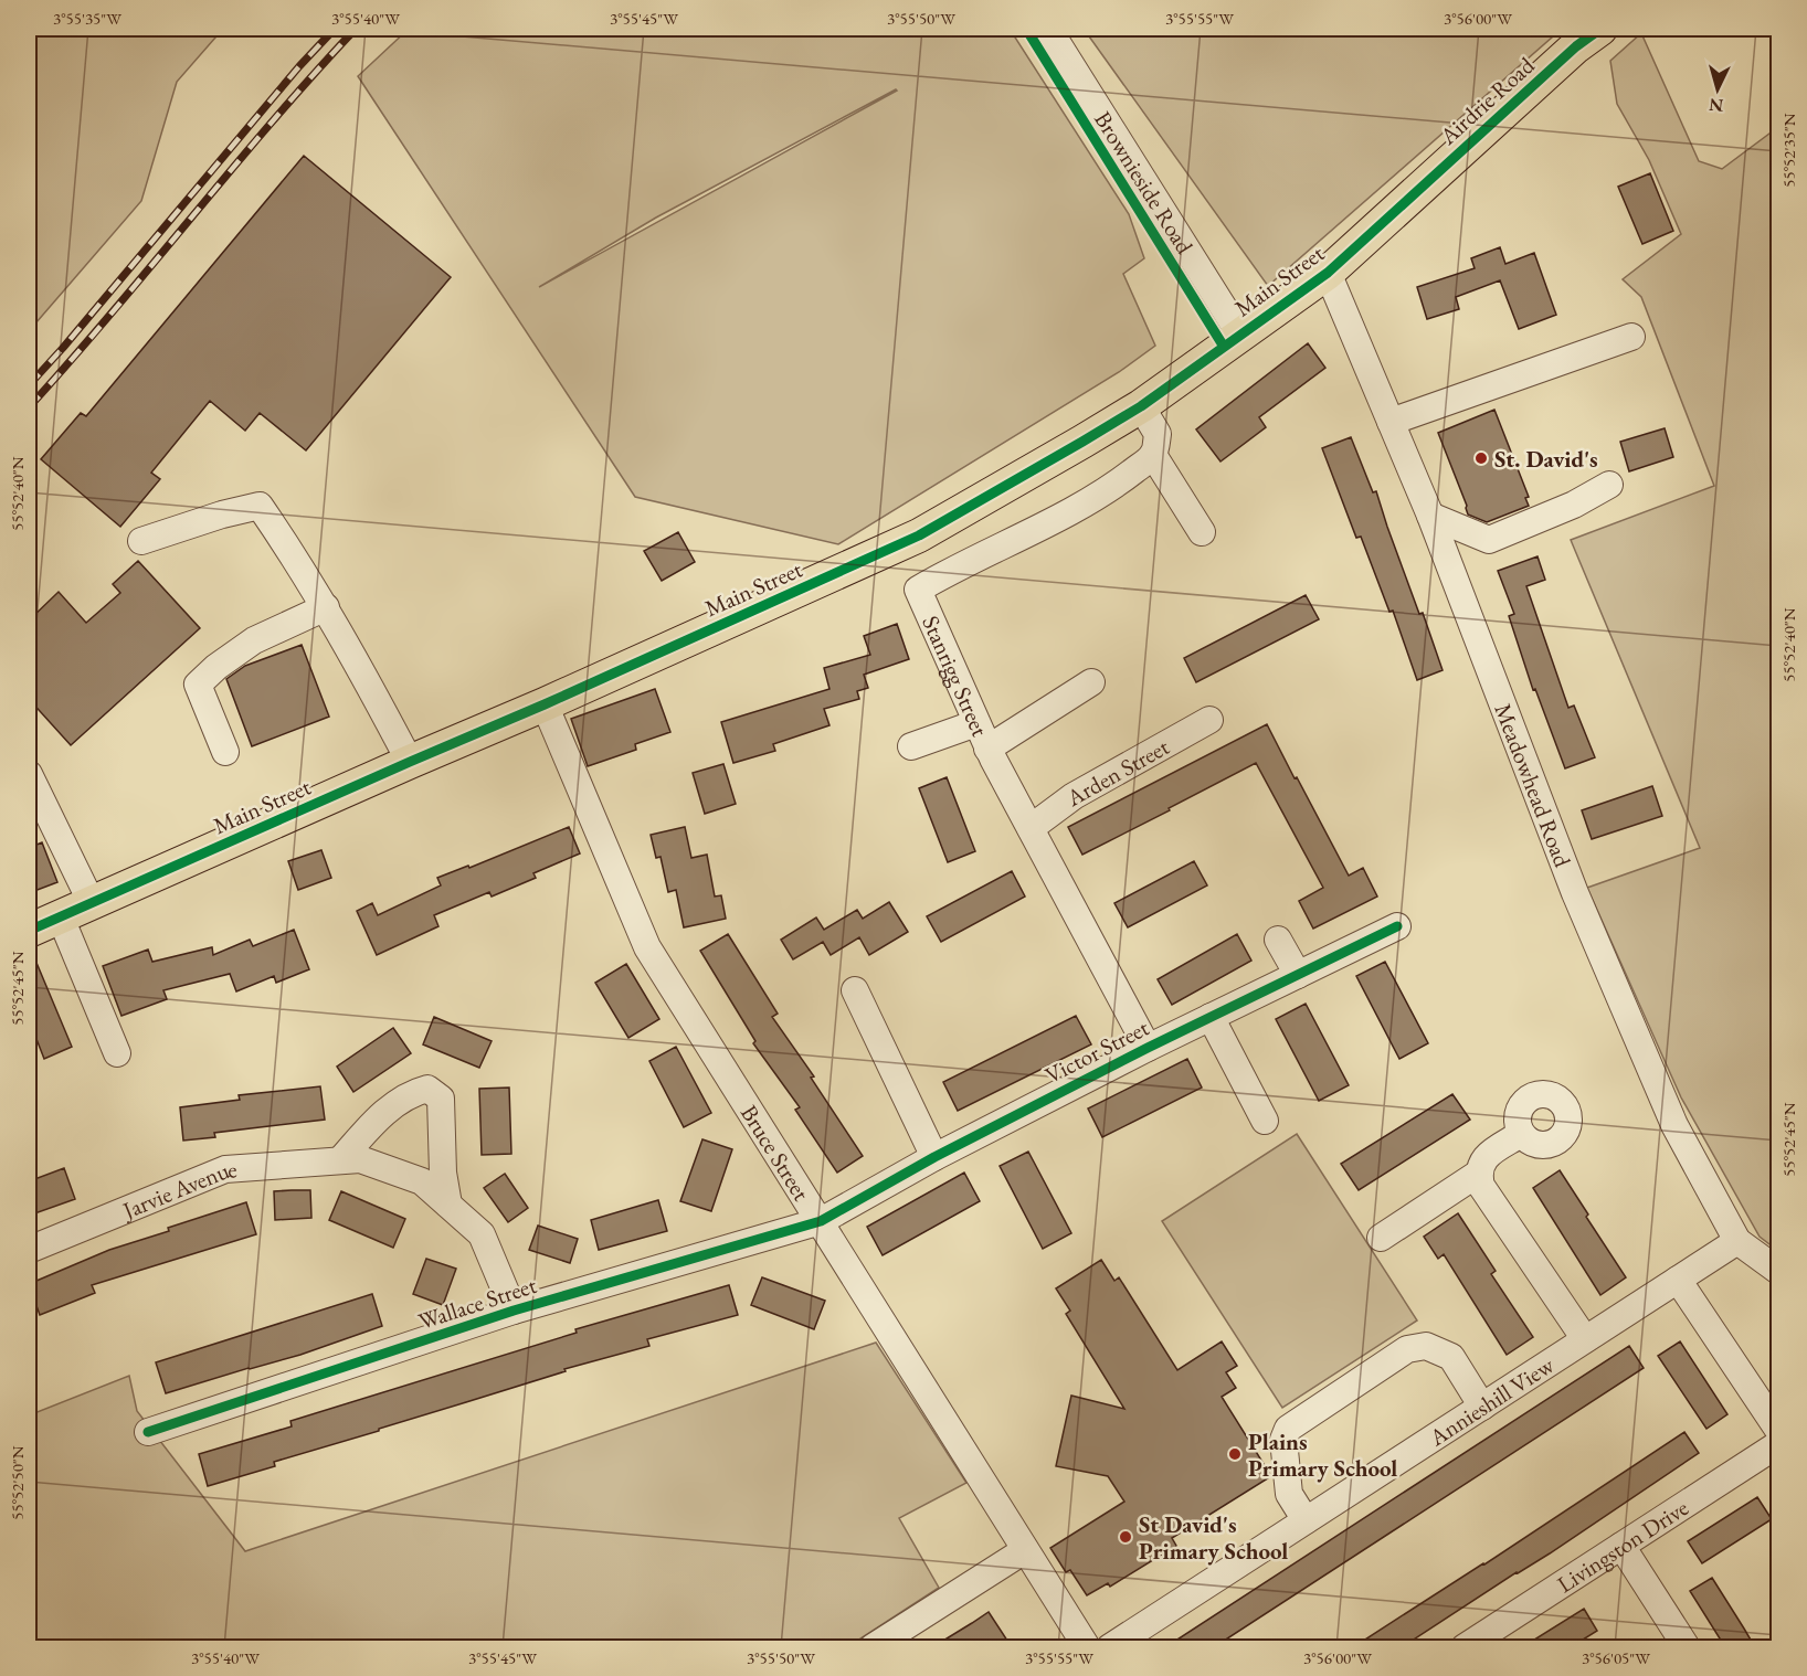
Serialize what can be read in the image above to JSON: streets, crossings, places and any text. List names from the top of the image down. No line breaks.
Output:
{"streets":{"main road":["Airdrie Road","Main Street"],"street":["Brownieside Road","Stanrigg Street","Arden Street","Meadowhead Road","Victor Street","Bruce Street","Jarvie Avenue","Wallace Street","Annieshill View","Livingston Drive"]},"crossings":[["Airdrie Road","Main Street"],["Brownieside Road","Main Street"],["Main Street","Meadowhead Road"],["Main Street","Bruce Street"],["Stanrigg Street","Arden Street"],["Stanrigg Street","Victor Street"],["Meadowhead Road","Annieshill View"],["Victor Street","Bruce Street"],["Victor Street","Wallace Street"],["Bruce Street","Wallace Street"],["Jarvie Avenue","Wallace Street"]],"places":["St. David's","Plains Primary School","St David's Primary School"],"north":"bottom","coordinates":["3°55'35\"W","3°55'40\"W","3°55'45\"W","3°55'50\"W","3°55'55\"W","3°56'00\"W","55°52'35\"N","55°52'40\"N","55°52'45\"N","55°52'50\"N","3°56'05\"W"]}
